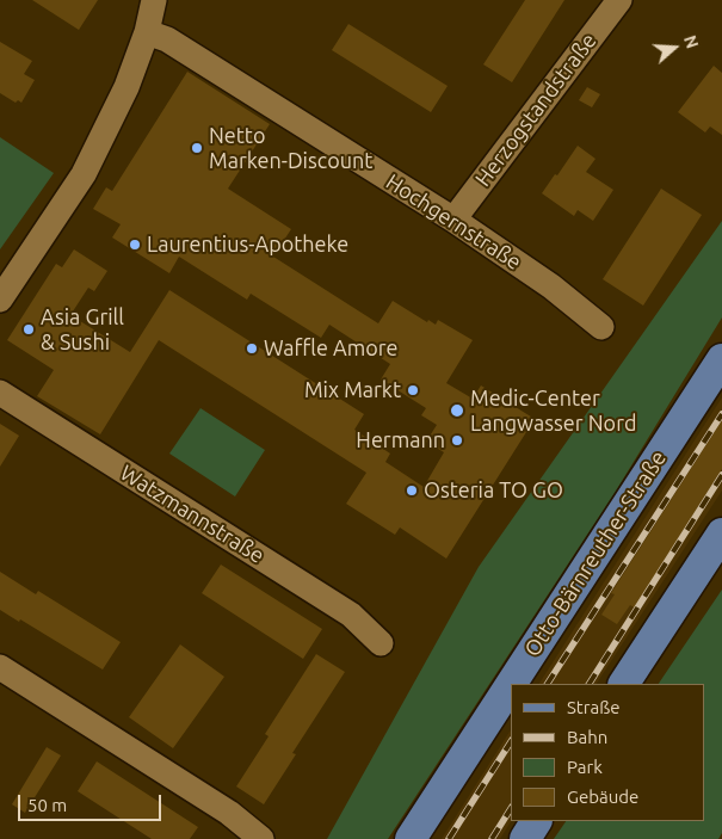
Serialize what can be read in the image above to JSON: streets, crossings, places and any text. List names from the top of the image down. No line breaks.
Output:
{"streets":{"main road":["Otto-Bärnreuther-Straße"],"street":["Herzogstandstraße","Hochgernstraße","Watzmannstraße"]},"crossings":[["Herzogstandstraße","Hochgernstraße"]],"places":["Netto Marken-Discount","Laurentius-Apotheke","Asia Grill & Sushi","Waffle Amore","Mix Markt","Medic-Center Langwasser Nord","Hermann","Osteria TO GO"],"legend":["Straße","Bahn","Park","Gebäude"],"scale_bar":"50 m","north":"right"}
